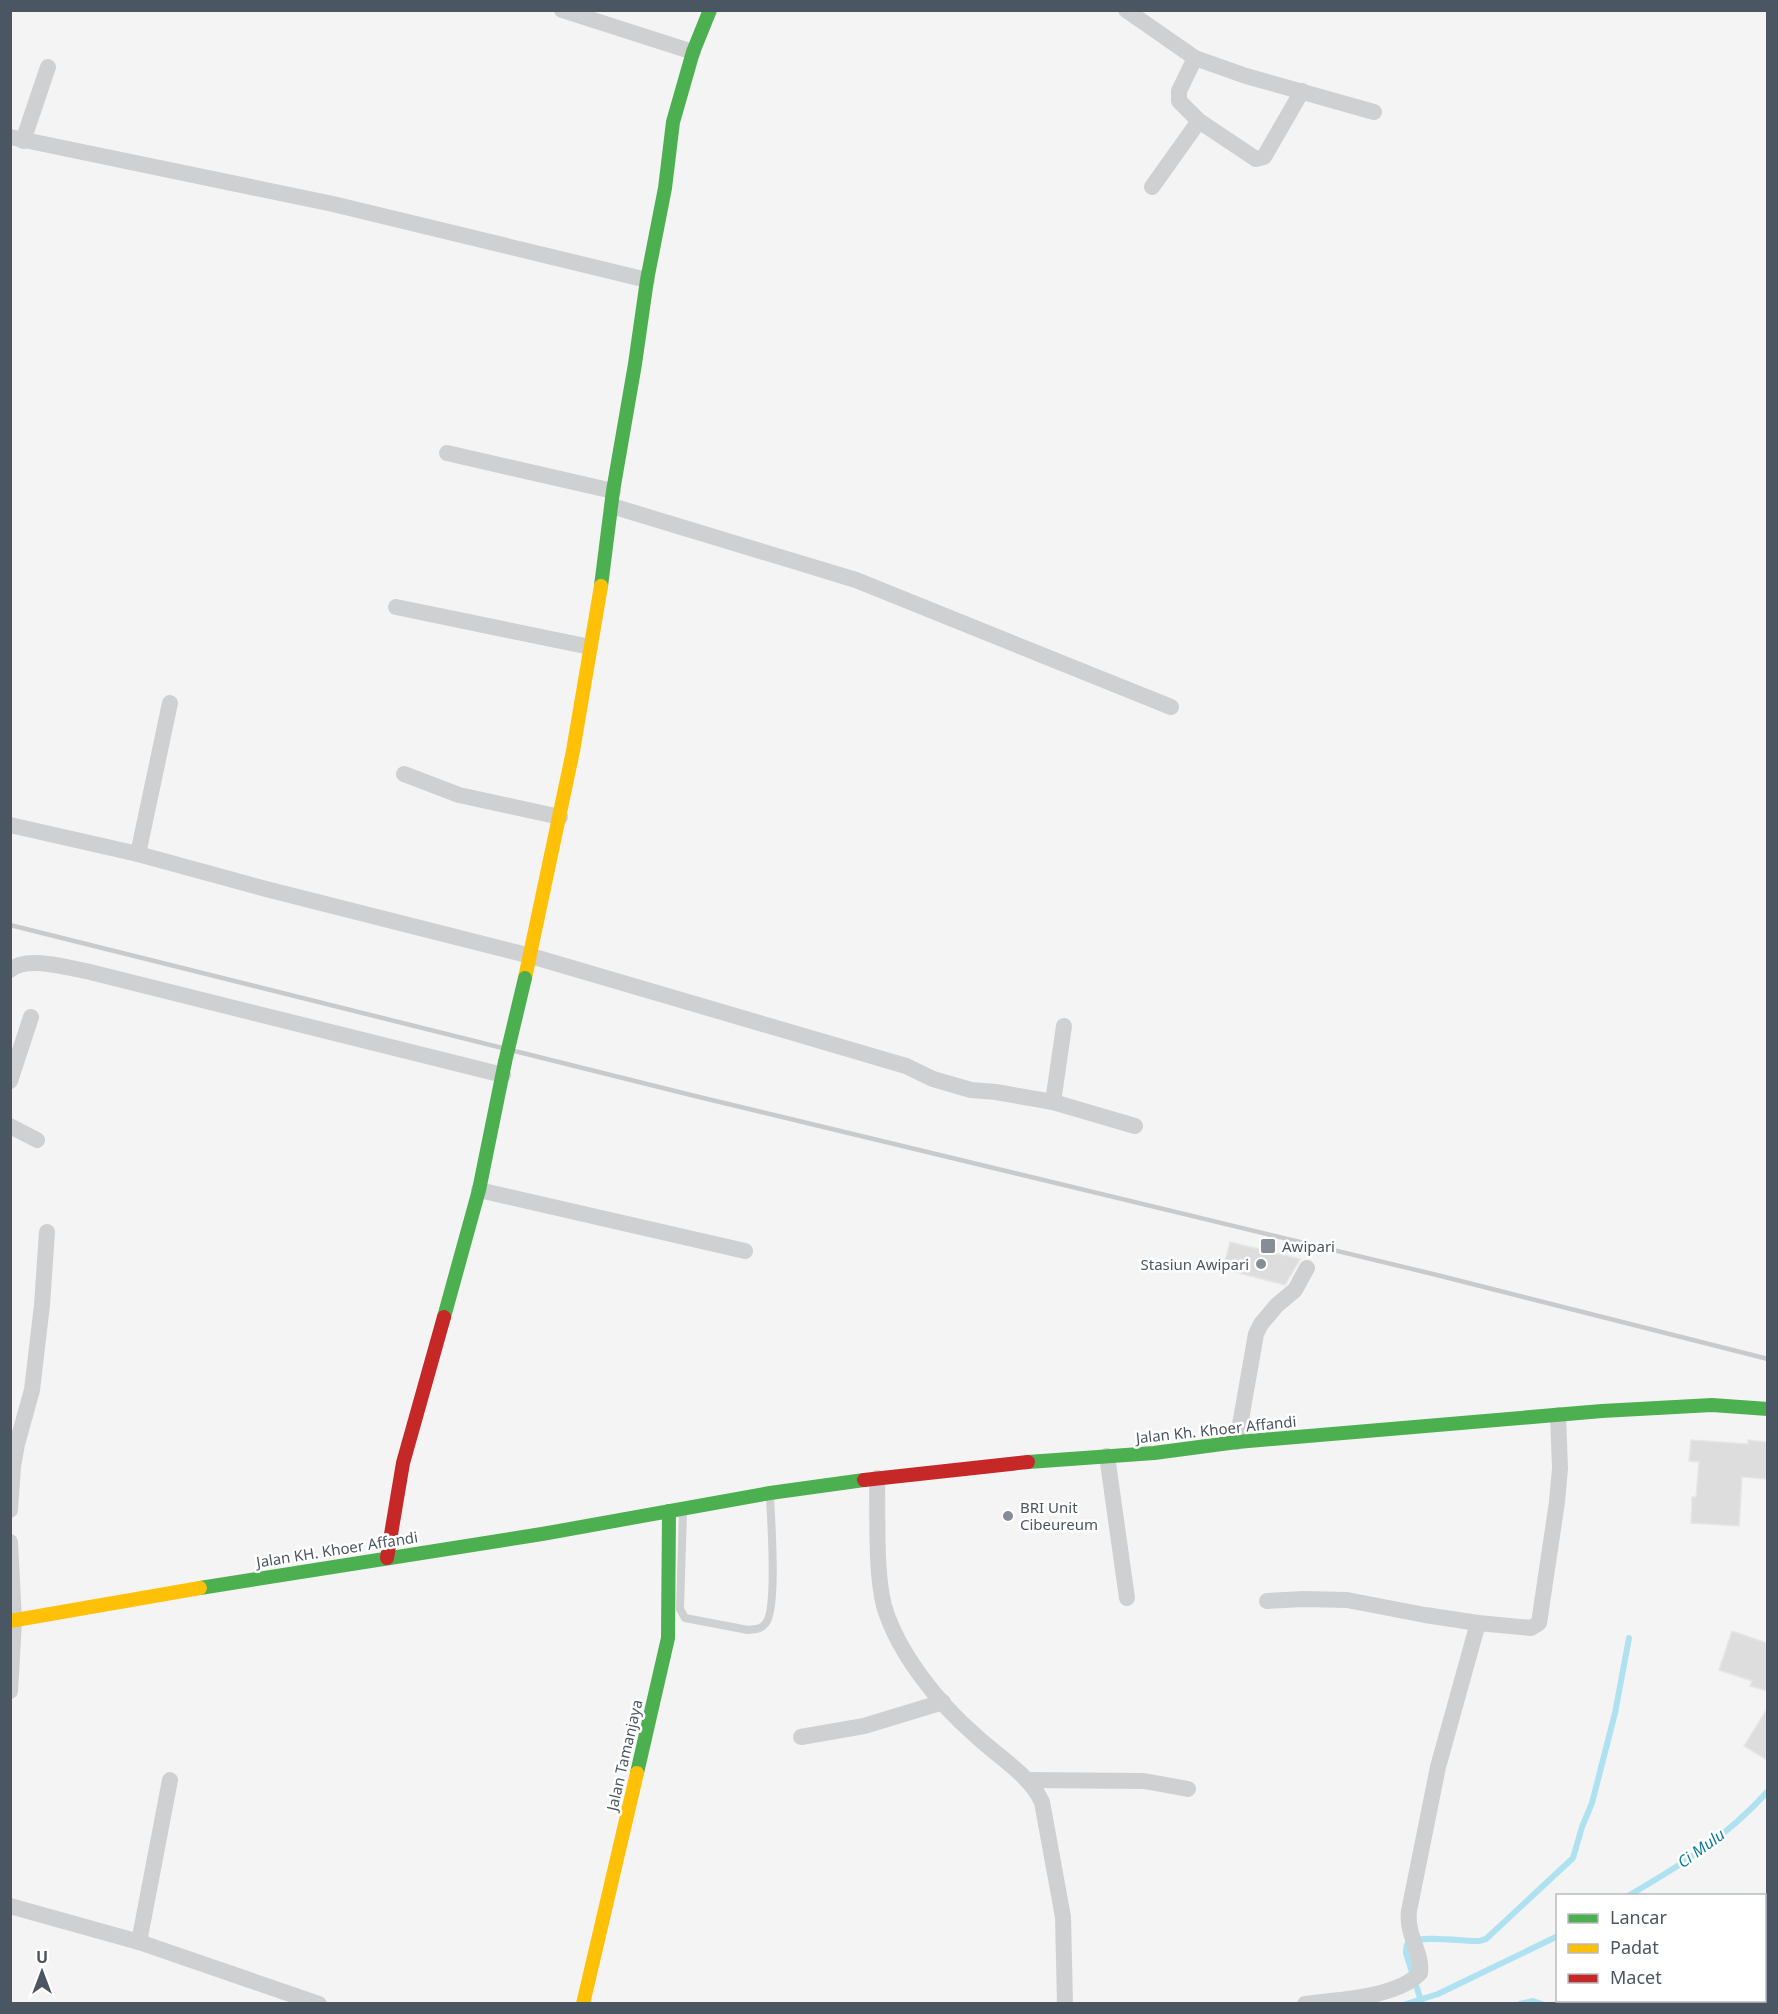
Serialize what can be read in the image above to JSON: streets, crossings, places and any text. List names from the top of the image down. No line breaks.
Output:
{"streets":{"street":["Jalan Kh. Khoer Affandi","Jalan KH. Khoer Affandi","Jalan Tamanjaya"]},"crossings":[["Jalan Kh. Khoer Affandi","Jalan KH. Khoer Affandi"],["Jalan Kh. Khoer Affandi","Jalan Tamanjaya"],["Jalan KH. Khoer Affandi","Jalan Tamanjaya"]],"water":["Ci Mulu"],"places":{"transit":["Awipari"],"other":["Stasiun Awipari","BRI Unit Cibeureum"]},"legend":["Lancar","Padat","Macet"],"north":"top"}
